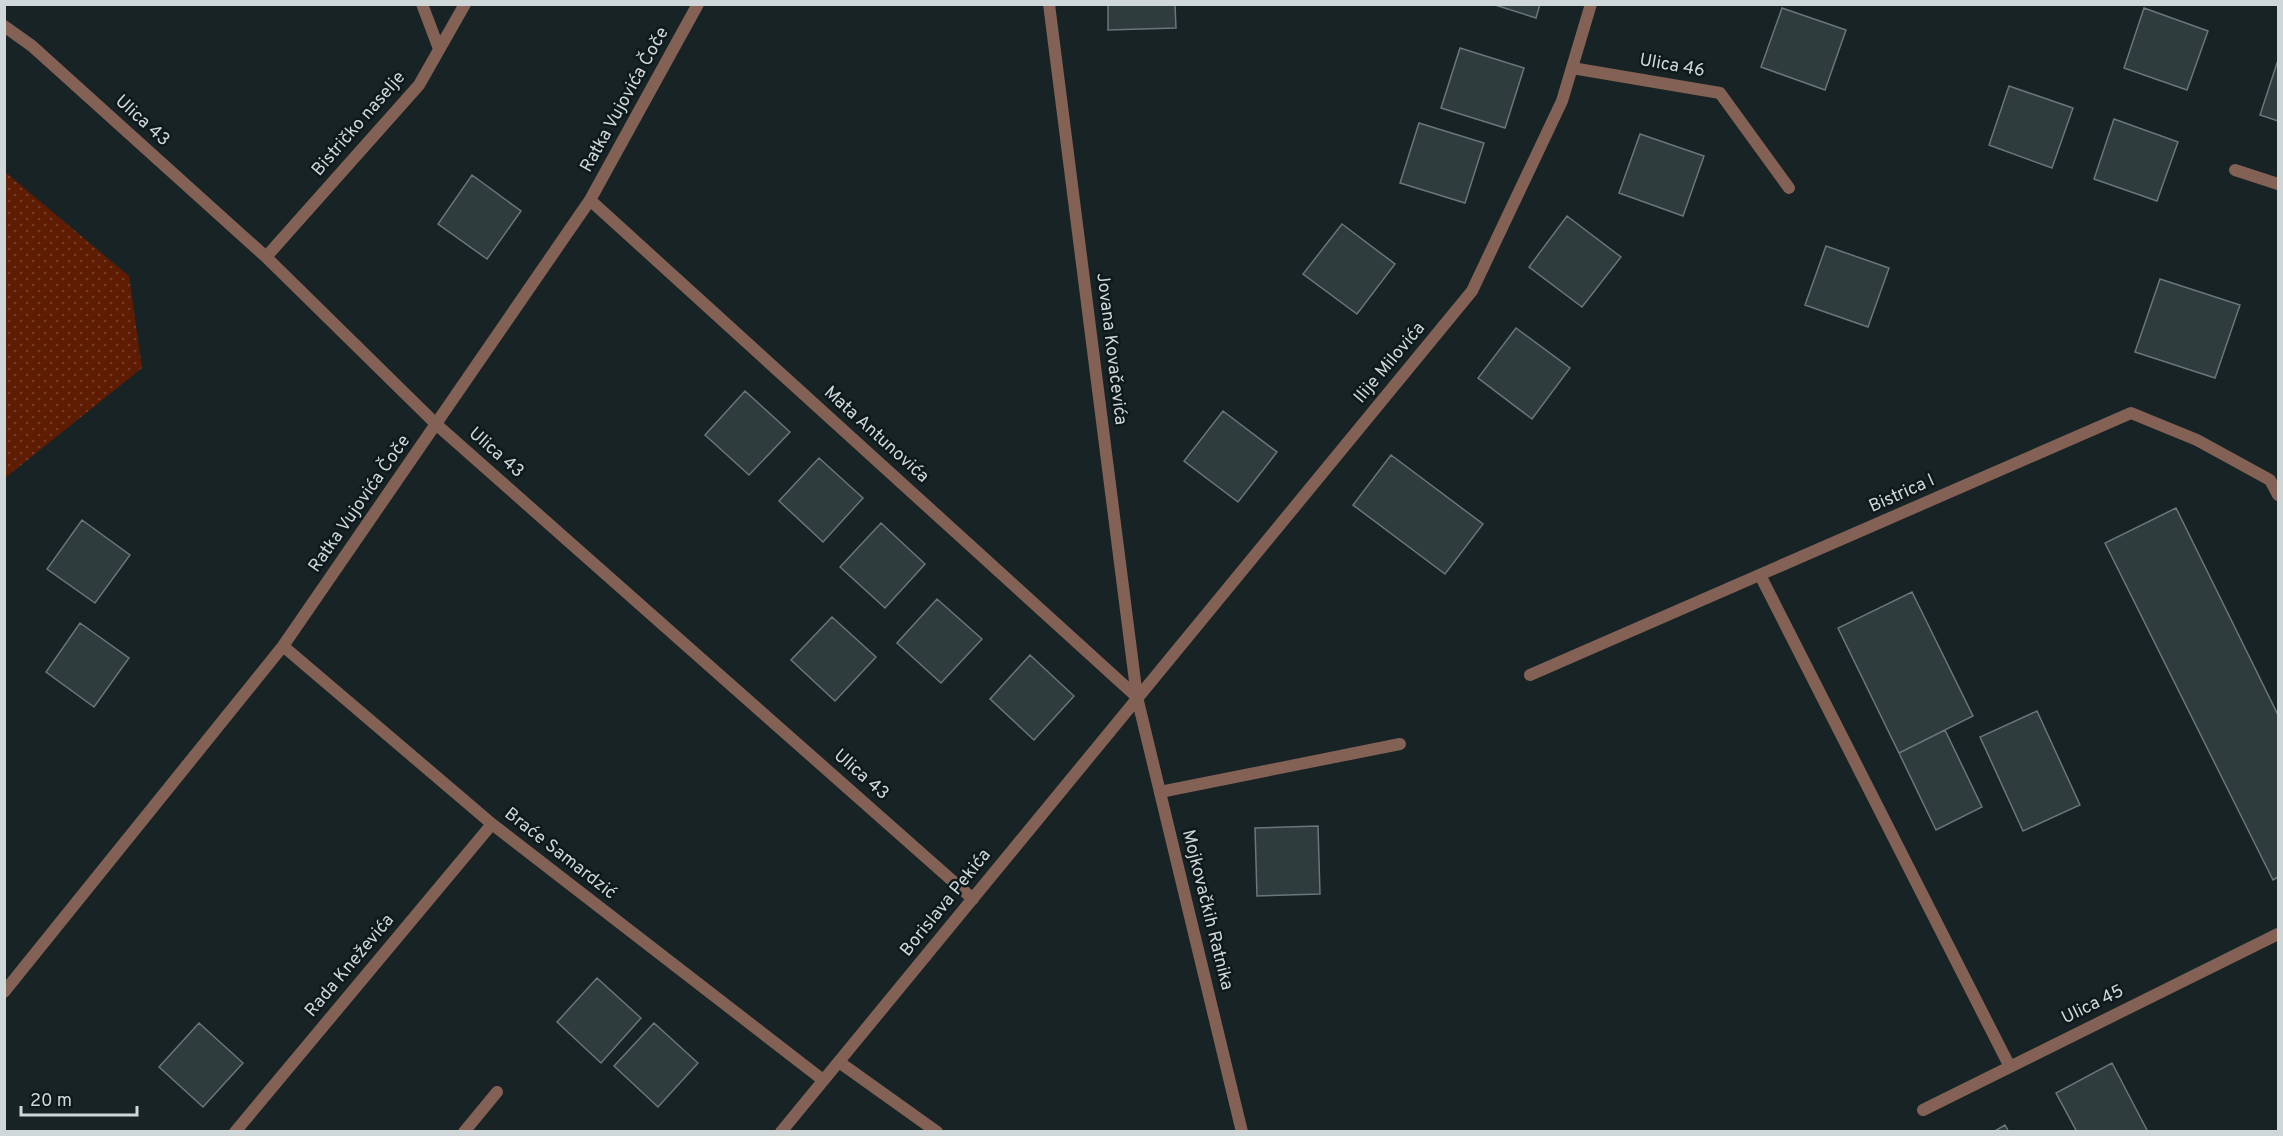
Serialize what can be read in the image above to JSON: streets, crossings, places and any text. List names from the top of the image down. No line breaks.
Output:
{"streets":{"street":["Ulica 46","Ratka Vujovića Čoče","Ulica 43","Bistričko naselje","Jovana Kovačevića","Ilije Milovića","Mata Antunovića","Bistrica I","Braće Samardzić","Borislava Pekića","Mojkovačkih Ratnika","Rada Kneževića","Ulica 45"]},"crossings":[["Ulica 46","Ilije Milovića"],["Ratka Vujovića Čoče","Ulica 43"],["Ratka Vujovića Čoče","Mata Antunovića"],["Ratka Vujovića Čoče","Braće Samardzić"],["Ulica 43","Bistričko naselje"],["Ulica 43","Borislava Pekića"],["Jovana Kovačevića","Ilije Milovića"],["Jovana Kovačevića","Mata Antunovića"],["Jovana Kovačevića","Borislava Pekića"],["Jovana Kovačevića","Mojkovačkih Ratnika"],["Ilije Milovića","Mata Antunovića"],["Ilije Milovića","Borislava Pekića"],["Ilije Milovića","Mojkovačkih Ratnika"],["Mata Antunovića","Borislava Pekića"],["Mata Antunovića","Mojkovačkih Ratnika"],["Braće Samardzić","Borislava Pekića"],["Braće Samardzić","Rada Kneževića"],["Borislava Pekića","Mojkovačkih Ratnika"]],"scale_bar":"20 m"}
